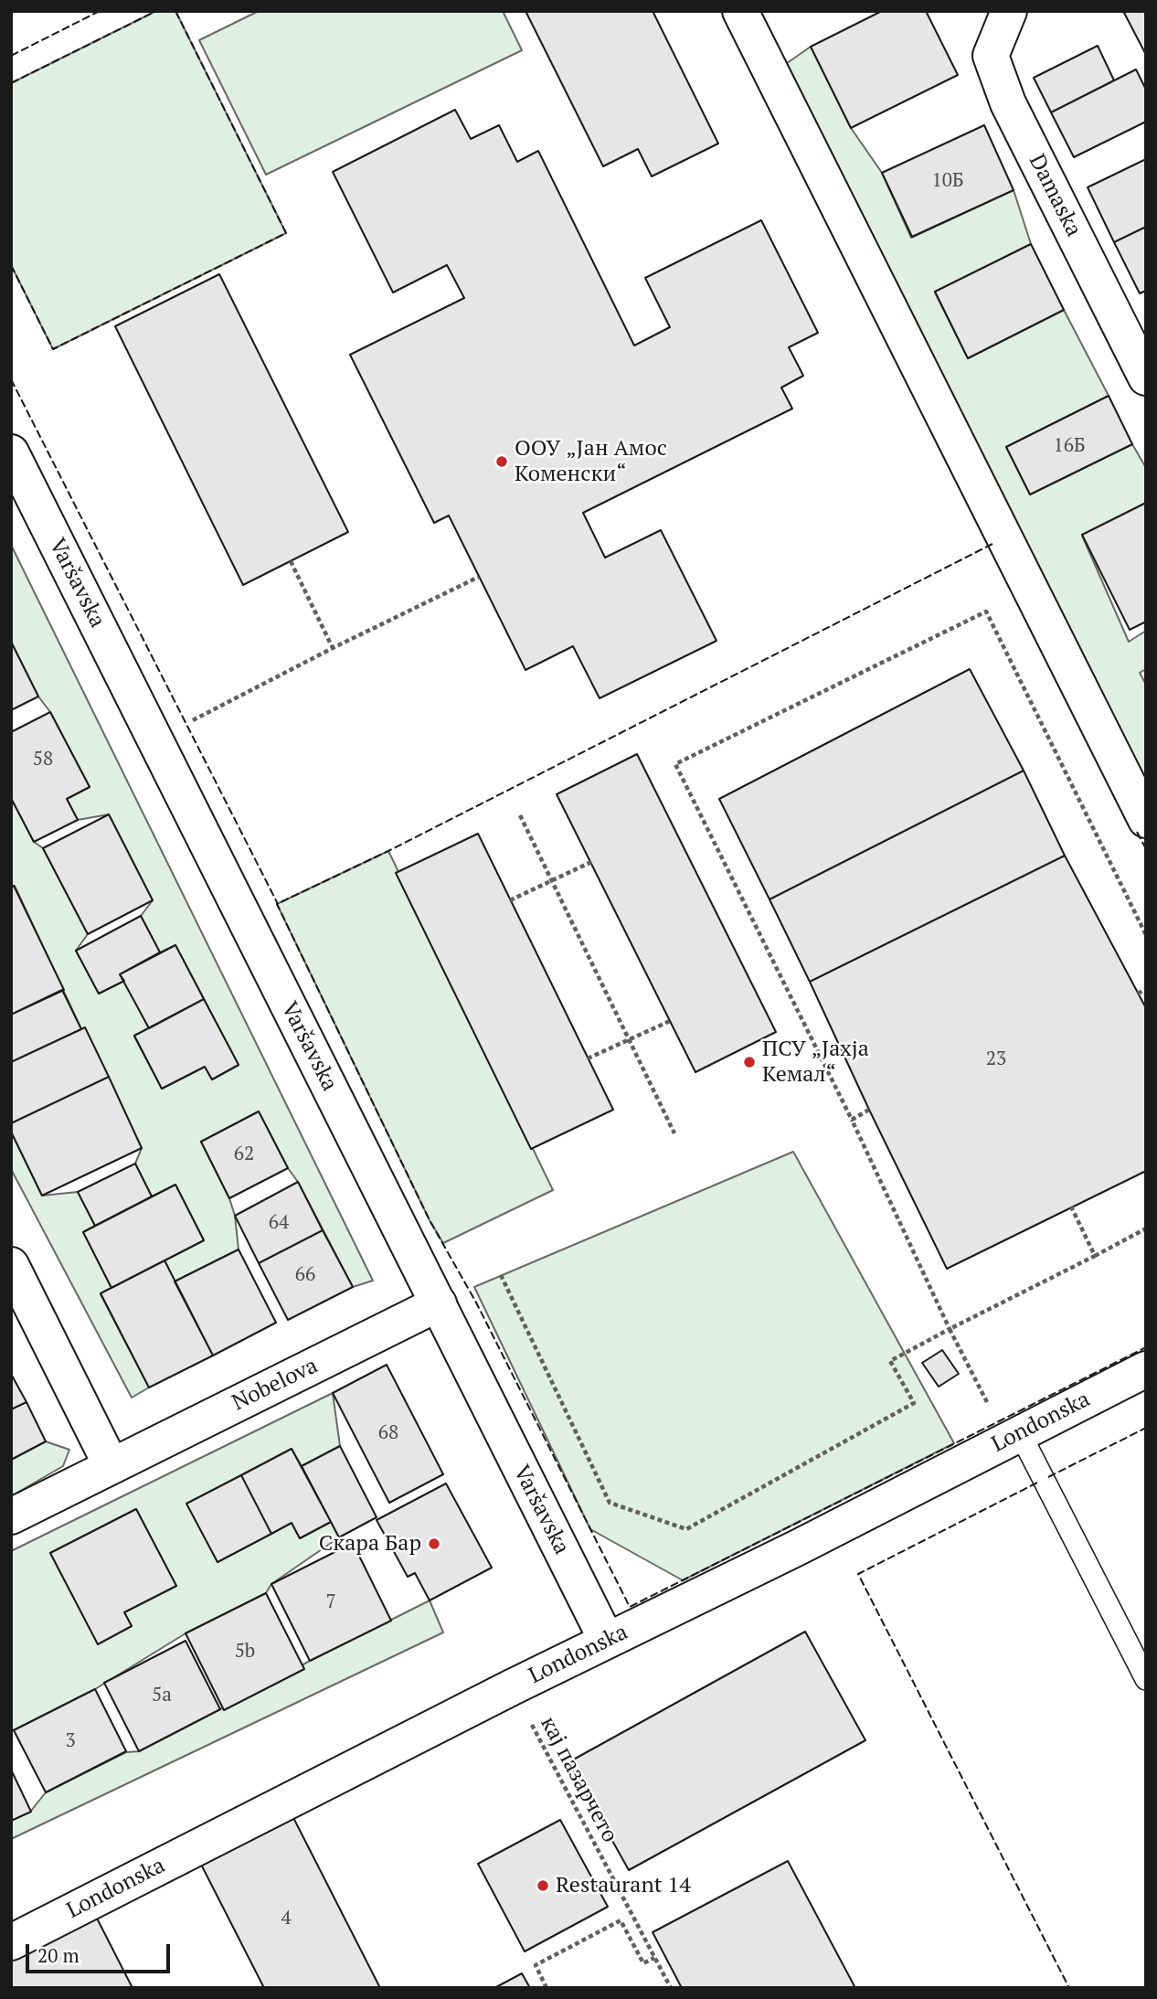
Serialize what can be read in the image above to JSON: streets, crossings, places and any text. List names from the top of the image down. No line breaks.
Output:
{"streets":{"street":["Damaska","Varšavska","Nobelova","Londonska"],"path":["кај пазарчето"]},"crossings":[["Varšavska","Nobelova"],["Varšavska","Londonska"],["Londonska","кај пазарчето"]],"places":["ООУ „Јан Амос Коменски“","ПСУ „Јахја Кемал“","Скара Бар","Restaurant 14"],"house_numbers":["10Б","16Б","58","23","62","64","66","68","7","5b","5a","3","4"],"scale_bar":"20 m"}
